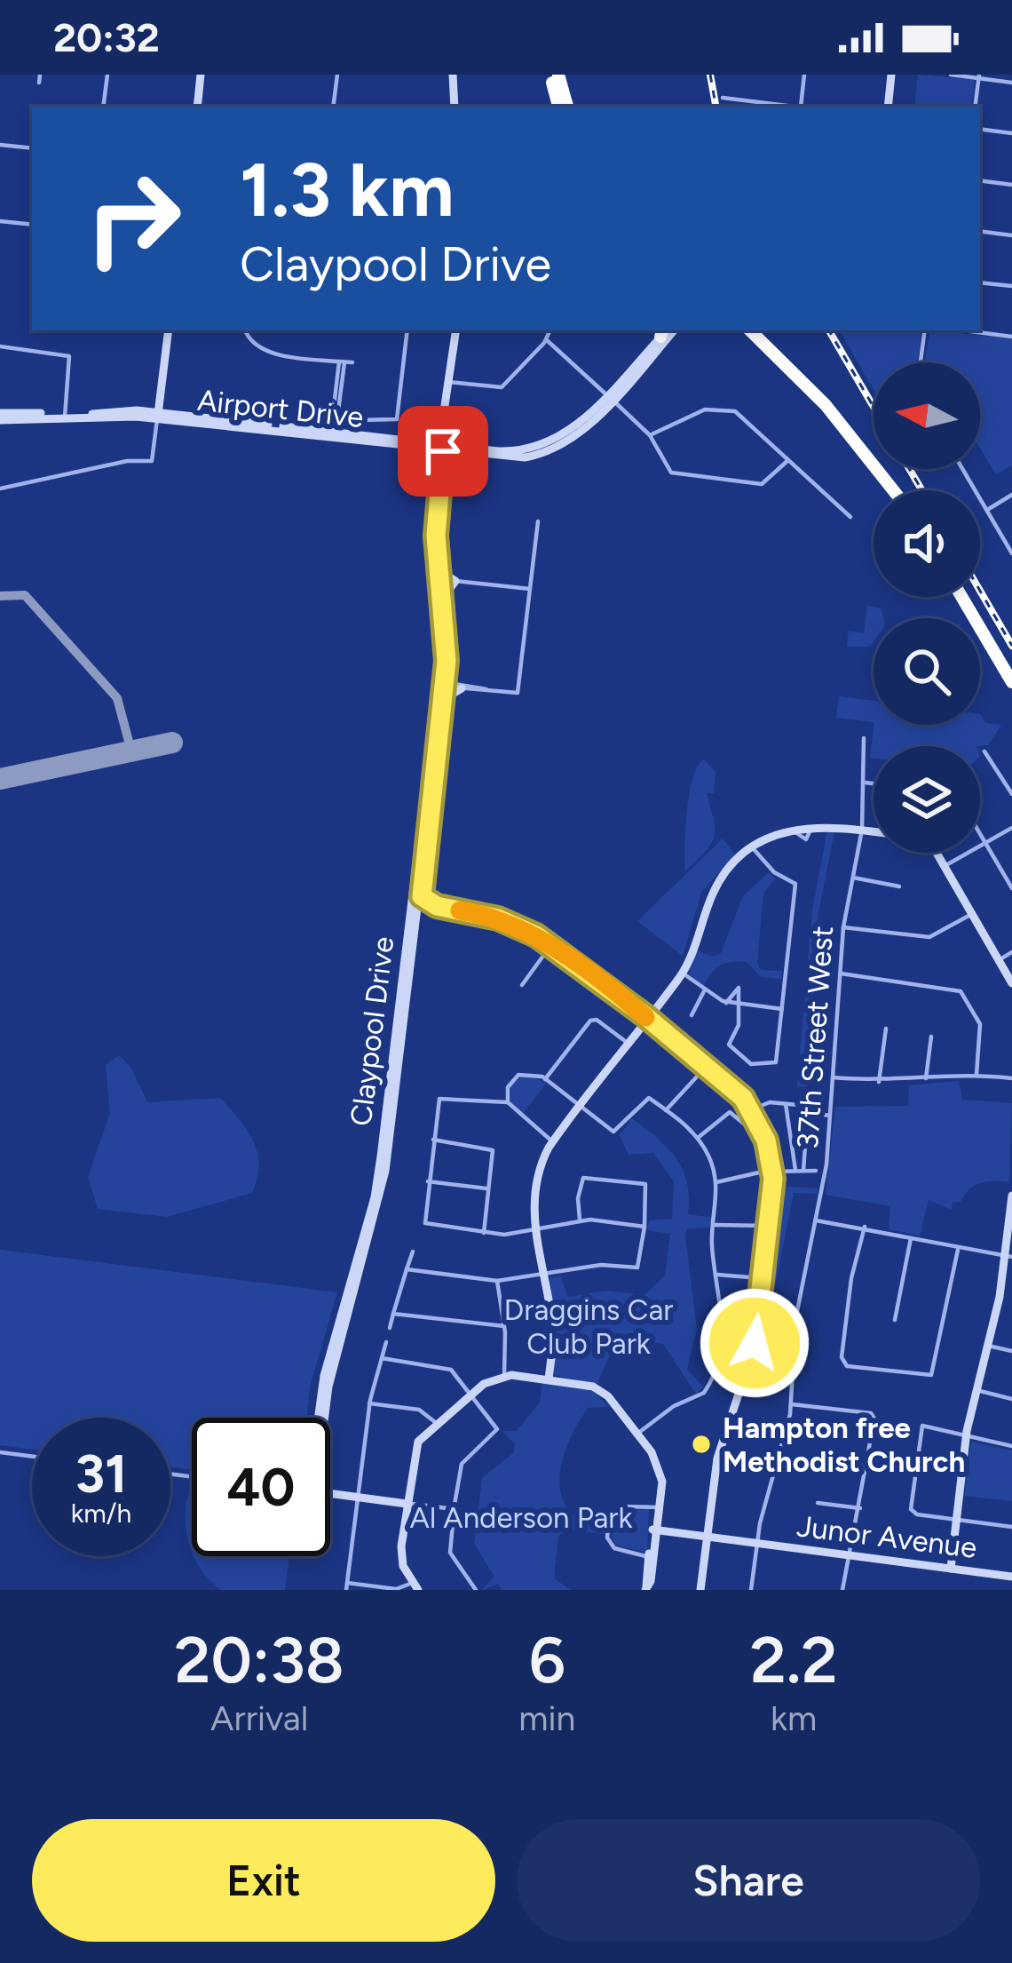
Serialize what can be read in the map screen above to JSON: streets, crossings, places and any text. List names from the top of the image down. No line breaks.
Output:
{"streets":{"main road":["Airport Drive","Claypool Drive","Junor Avenue"],"street":["37th Street West"]},"crossings":[["Airport Drive","Claypool Drive"],["37th Street West","Junor Avenue"]],"parks":["Draggins Car Club Park","Al Anderson Park"],"places":["Hampton free Methodist Church"],"north":"left","page":{"status":"20:32","turn":["1.3 km","Claypool Drive"],"speed":"31 km/h","limit":"40","eta":["20:38","Arrival","6","min","2.2","km"],"buttons":["Exit","Share"]}}
